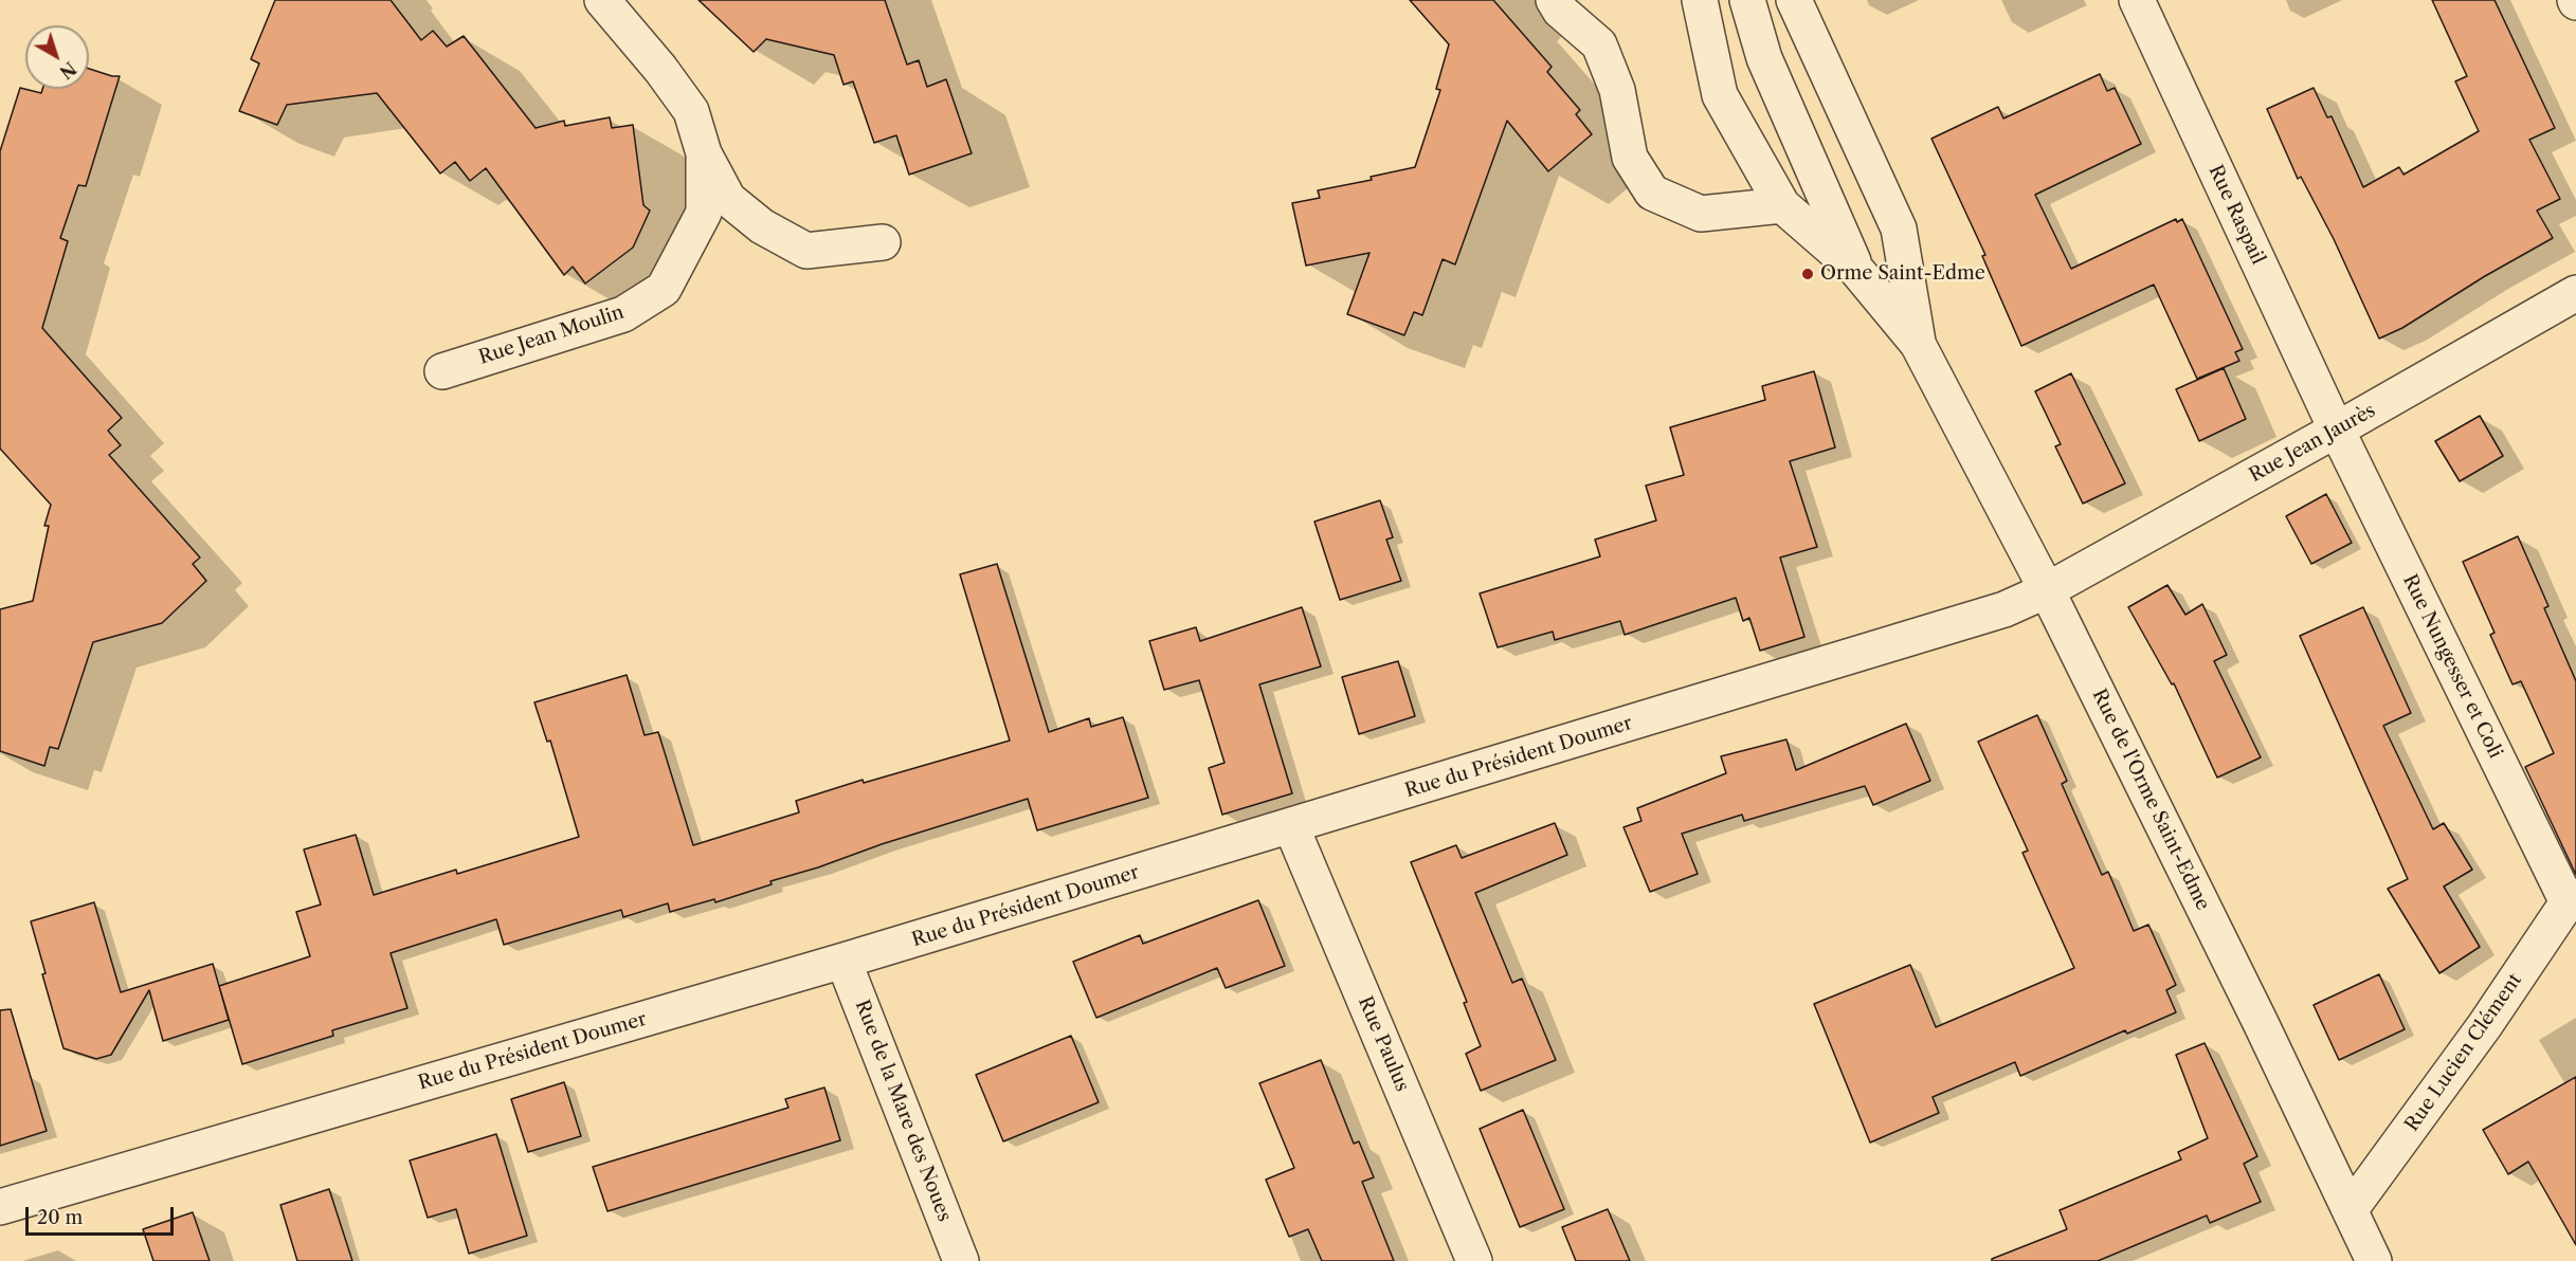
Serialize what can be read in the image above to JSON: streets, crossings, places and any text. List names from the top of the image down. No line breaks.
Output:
{"streets":{"street":["Rue Raspail","Rue Jean Moulin","Rue Jean Jaurès","Rue Nungesser et Coli","Rue du Président Doumer","Rue de l'Orme Saint-Edme","Rue Paulus","Rue Lucien Clément","Rue de la Mare des Noues"]},"crossings":[["Rue Raspail","Rue Jean Jaurès"],["Rue Raspail","Rue Nungesser et Coli"],["Rue Jean Jaurès","Rue Nungesser et Coli"],["Rue Jean Jaurès","Rue du Président Doumer"],["Rue Jean Jaurès","Rue de l'Orme Saint-Edme"],["Rue Nungesser et Coli","Rue Lucien Clément"],["Rue du Président Doumer","Rue de l'Orme Saint-Edme"],["Rue du Président Doumer","Rue Paulus"],["Rue du Président Doumer","Rue de la Mare des Noues"],["Rue de l'Orme Saint-Edme","Rue Lucien Clément"]],"places":["Orme Saint-Edme"],"scale_bar":"20 m","north":"bottom right"}
